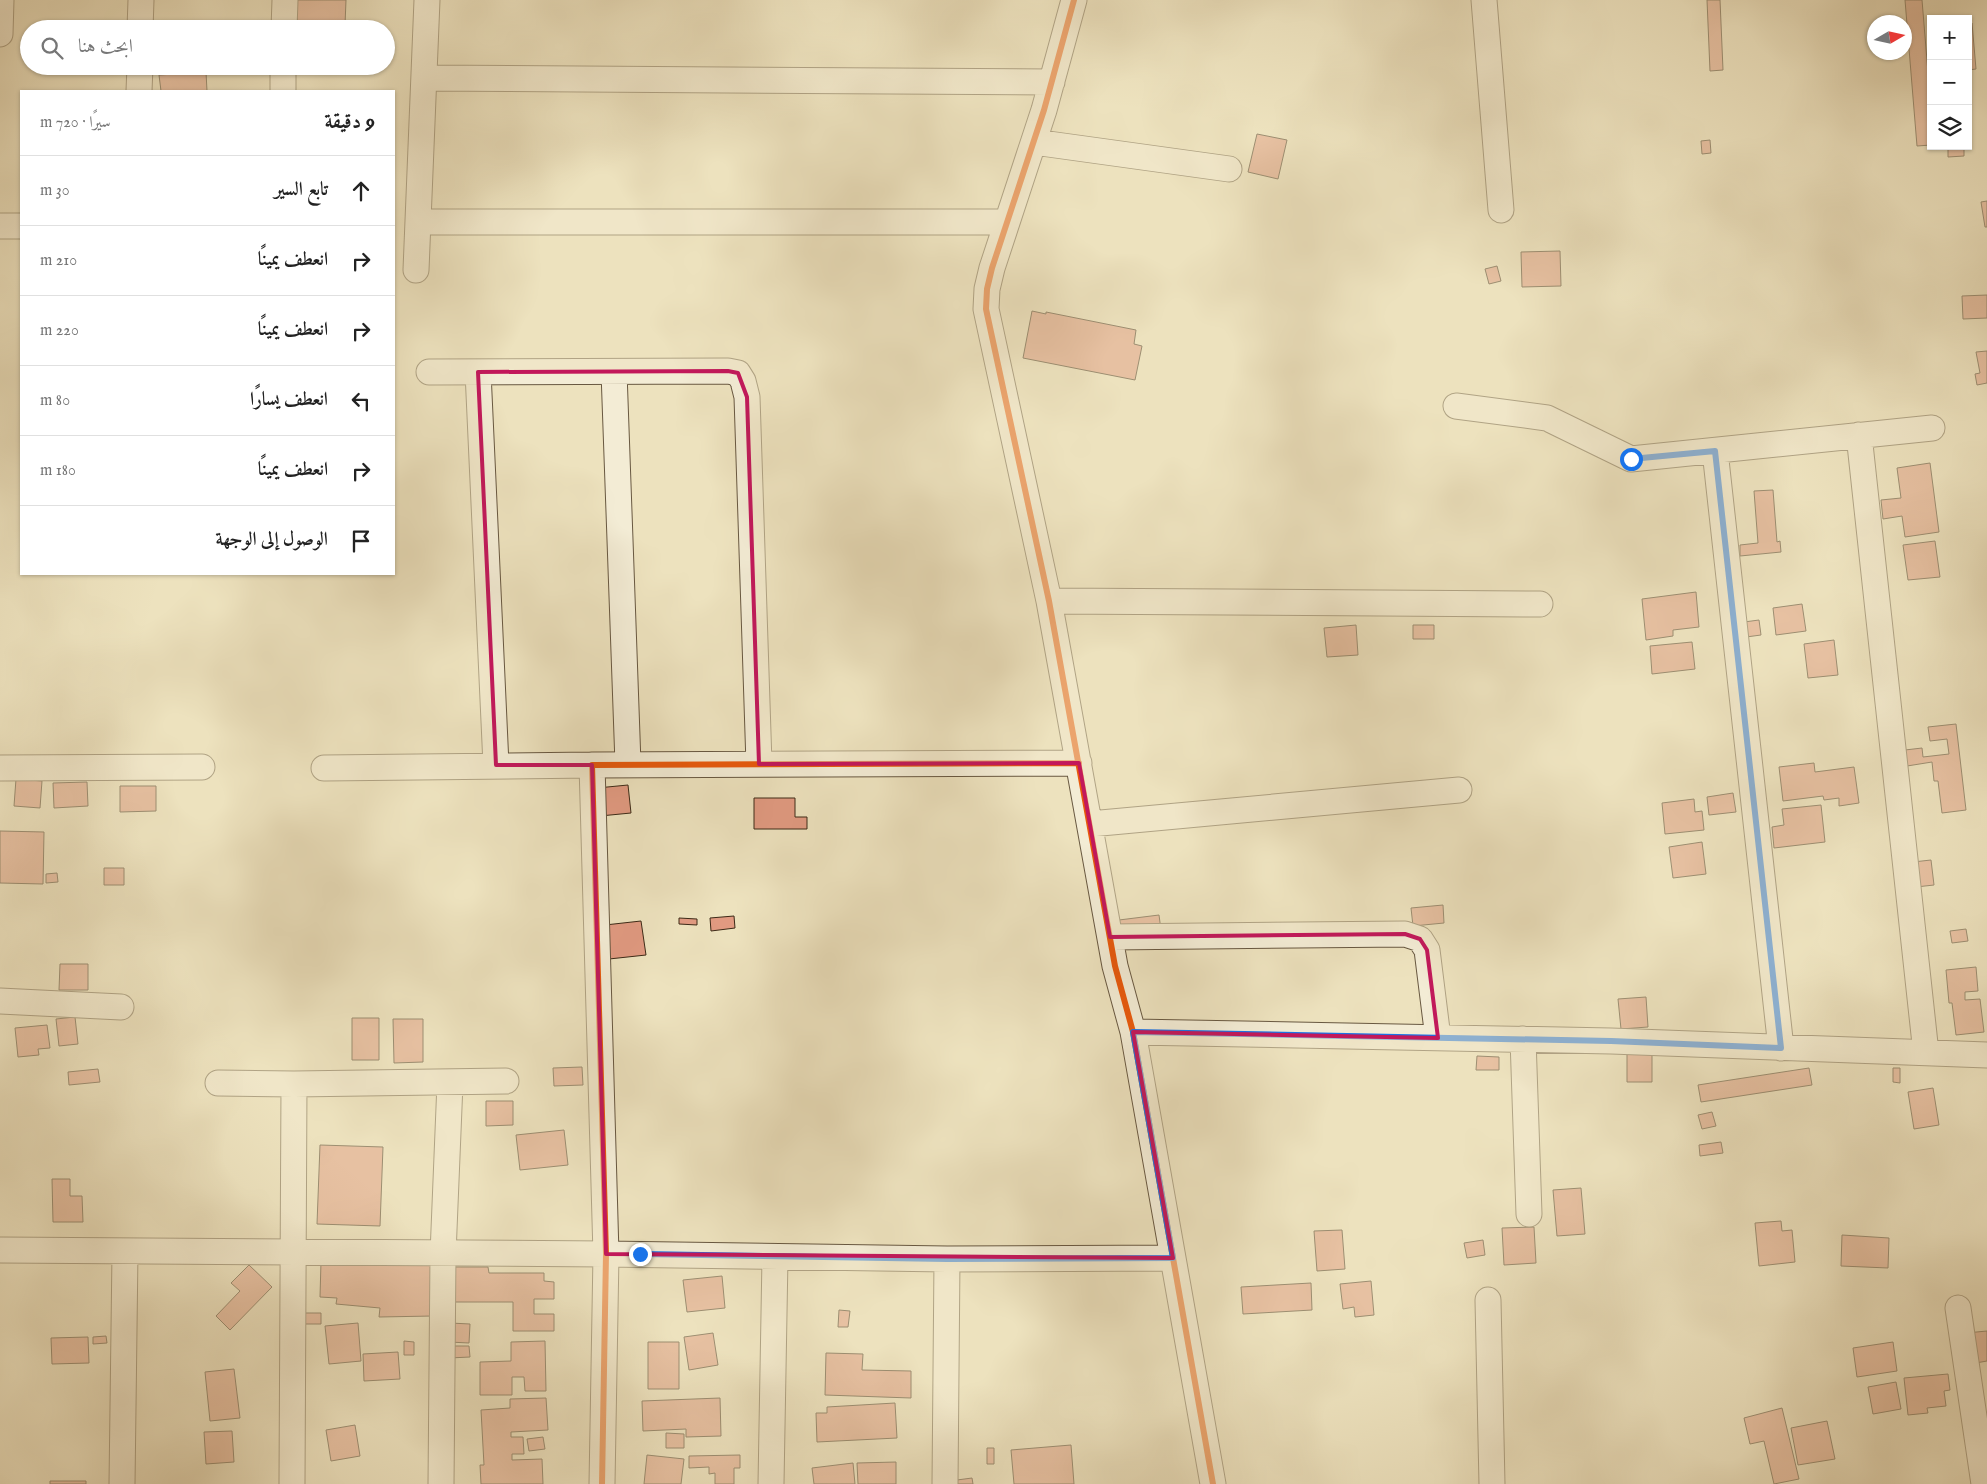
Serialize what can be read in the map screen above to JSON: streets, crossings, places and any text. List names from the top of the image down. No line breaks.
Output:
{"north":"right","page":{"map_buttons":["+","−"],"search":"ابحث هنا","heading":["9 دقيقة","سيرًا · 720 m"],"list":[["تابع السير","30 m"],["انعطف يمينًا","210 m"],["انعطف يمينًا","220 m"],["انعطف يسارًا","80 m"],["انعطف يمينًا","180 m"],"الوصول إلى الوجهة"]}}
